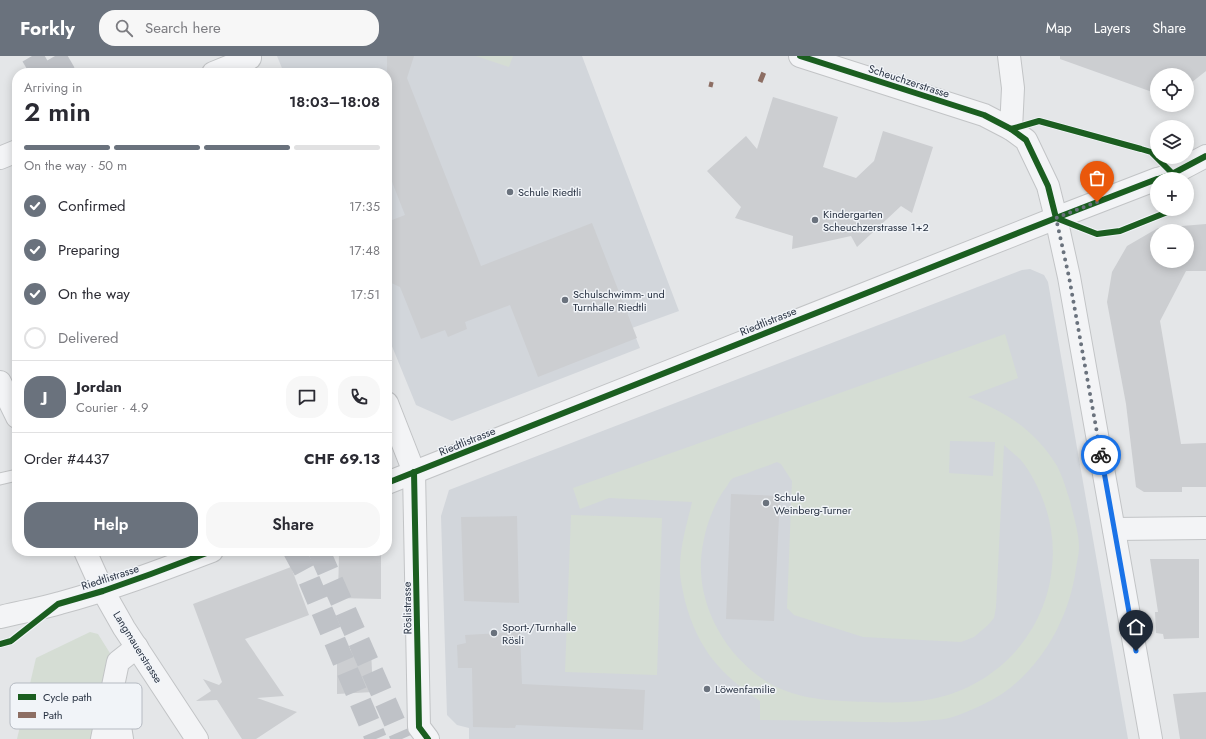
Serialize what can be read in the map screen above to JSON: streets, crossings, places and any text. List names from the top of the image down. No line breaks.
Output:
{"streets":{"street":["Scheuchzerstrasse","Riedtlistrasse","Röslistrasse","Langmauerstrasse"]},"crossings":[["Scheuchzerstrasse","Riedtlistrasse"],["Riedtlistrasse","Röslistrasse"],["Riedtlistrasse","Langmauerstrasse"]],"places":["Schule Riedtli","Kindergarten Scheuchzerstrasse 1+2","Schulschwimm- und Turnhalle Riedtli","Schule Weinberg-Turner","Sport-/Turnhalle Rösli","Löwenfamilie"],"legend":["Cycle path","Path"],"page":{"header":"Forkly","search":"Search here","nav":["Map","Layers","Share"],"map_buttons":["+","−"],"heading":["2 min","Arriving in","18:03–18:08"],"panel":["Jordan","Courier · 4.9","Order #4437","CHF 69.13"],"bar":"On the way · 50 m","list":[["Confirmed","17:35"],["Preparing","17:48"],["On the way","17:51"],"Delivered"],"round":"J","buttons":["Help","Share"]}}
